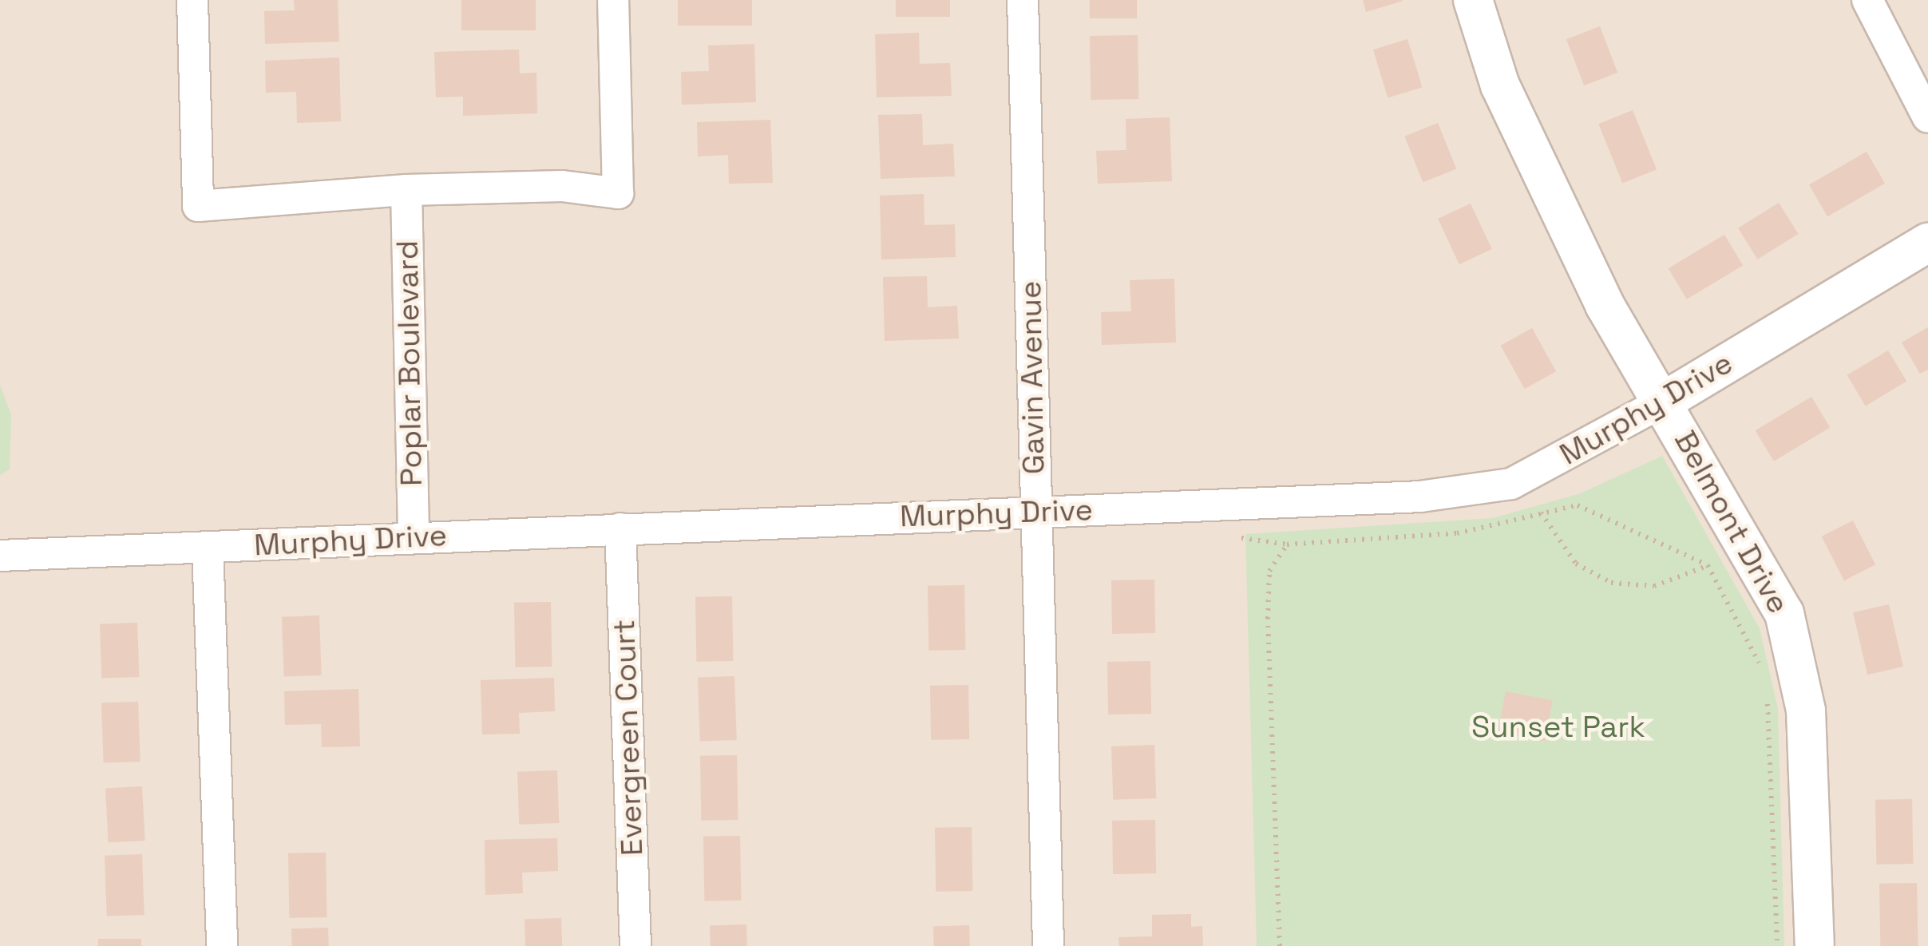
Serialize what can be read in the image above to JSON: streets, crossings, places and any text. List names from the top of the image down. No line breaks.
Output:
{"streets":{"street":["Poplar Boulevard","Gavin Avenue","Murphy Drive","Belmont Drive","Evergreen Court"]},"crossings":[["Poplar Boulevard","Murphy Drive"],["Gavin Avenue","Murphy Drive"],["Murphy Drive","Belmont Drive"],["Murphy Drive","Evergreen Court"]],"parks":["Sunset Park"]}
